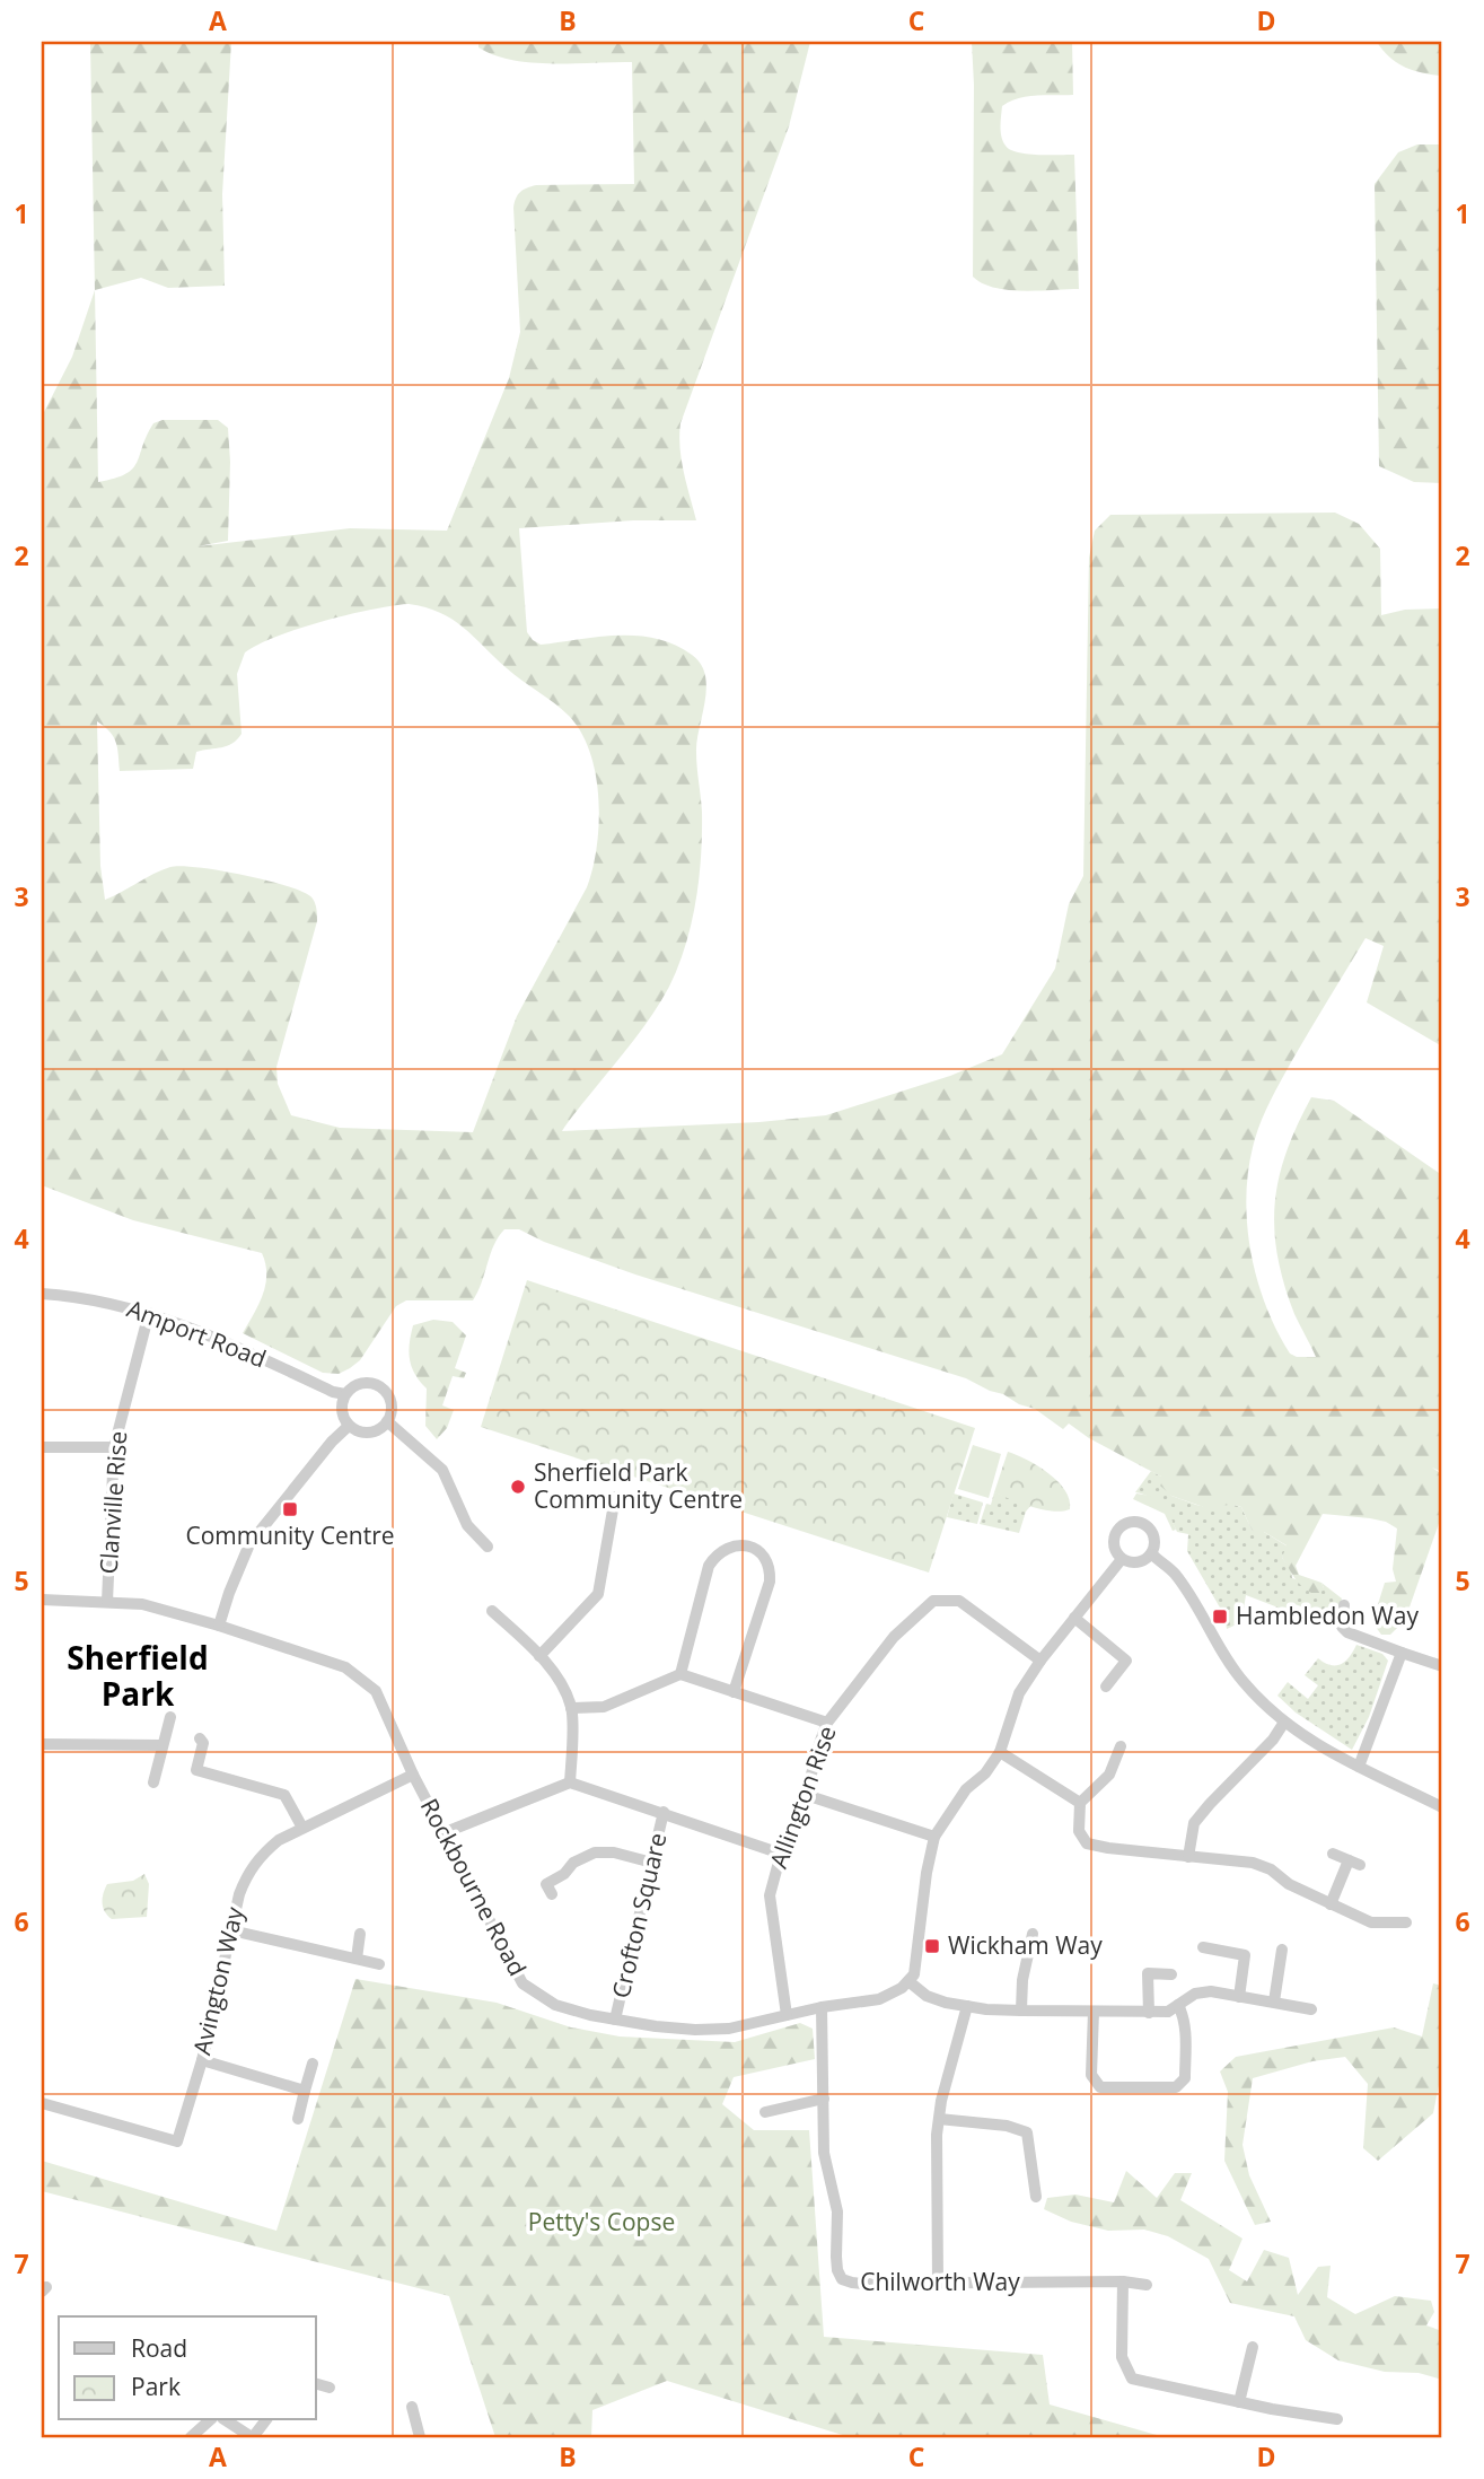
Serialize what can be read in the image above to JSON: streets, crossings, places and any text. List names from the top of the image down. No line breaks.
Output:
{"streets":{"street":["Amport Road","Clanville Rise","Allington Rise","Rockbourne Road","Crofton Square","Avington Way","Chilworth Way"]},"crossings":[["Amport Road","Clanville Rise"],["Clanville Rise","Rockbourne Road"],["Allington Rise","Rockbourne Road"],["Rockbourne Road","Crofton Square"],["Rockbourne Road","Avington Way"],["Rockbourne Road","Chilworth Way"]],"districts":["Sherfield Park"],"parks":["Petty's Copse"],"places":{"other":["Sherfield Park Community Centre"],"transit":["Community Centre","Hambledon Way","Wickham Way"]},"legend":["Road","Park"],"grid":{"columns":["A","B","C","D"],"rows":["1","2","3","4","5","6","7"]}}
